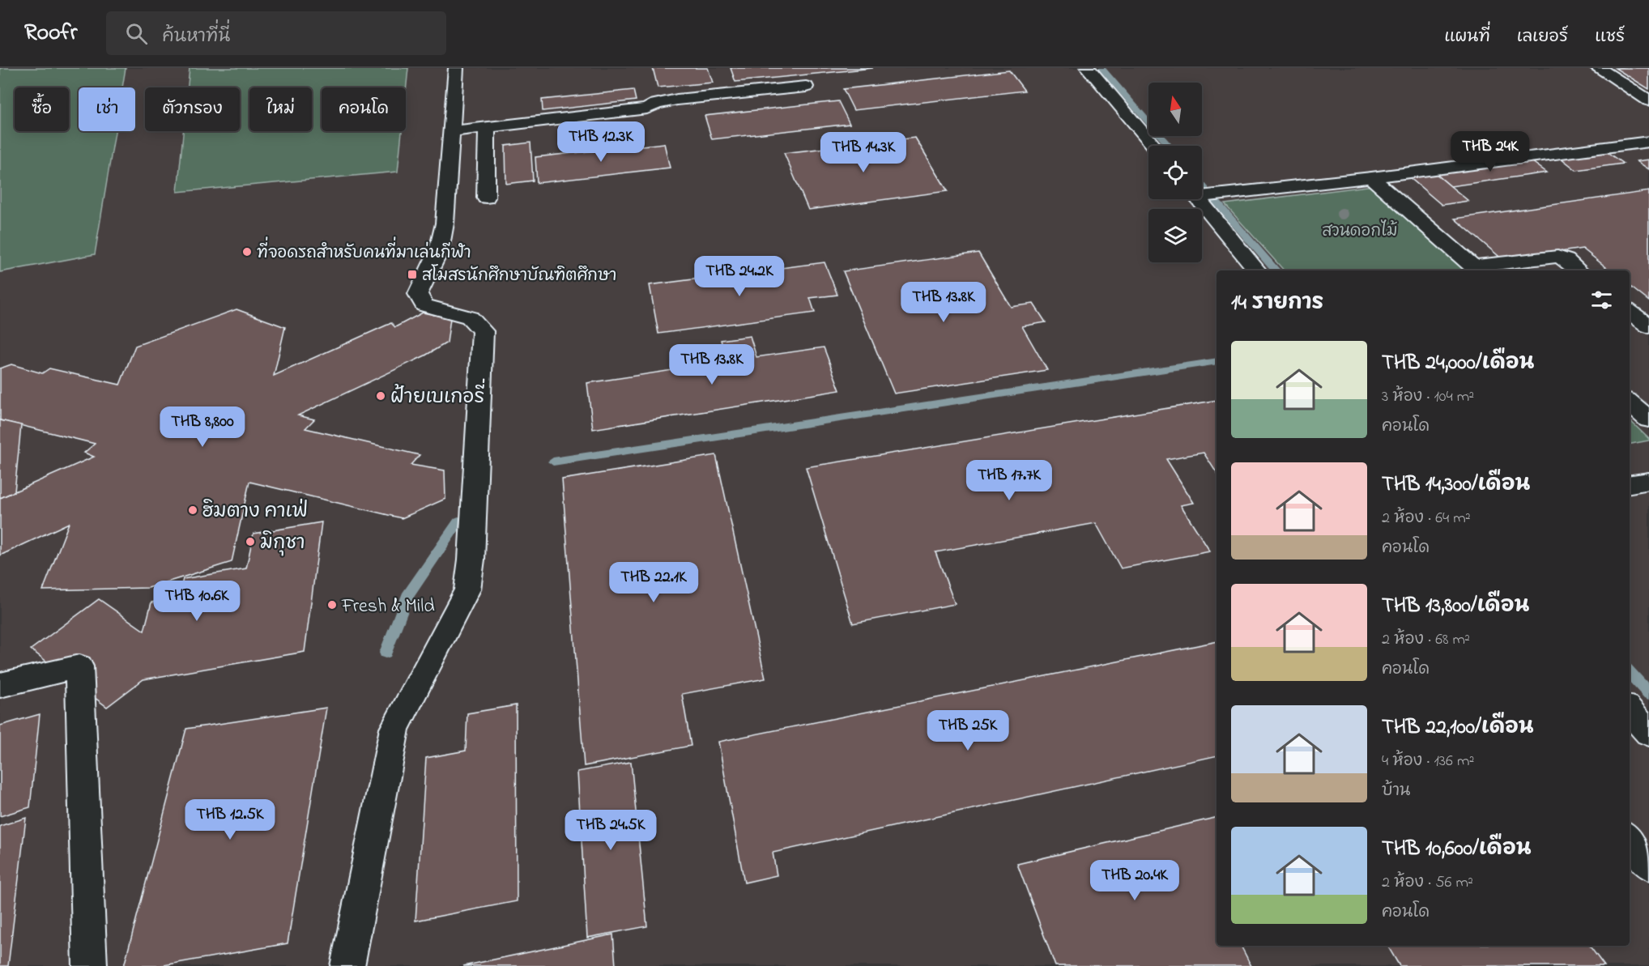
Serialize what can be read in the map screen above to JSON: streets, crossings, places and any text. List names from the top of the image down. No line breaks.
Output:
{"parks":["สวนดอกไม้"],"places":{"other":["ที่จอดรถสำหรับคนที่มาเล่นกีฬา","ฝ้ายเบเกอรี่","ฮิมตาง คาเฟ่","มิกุชา","Fresh & Mild"],"transit":["สโมสรนักศึกษาบัณฑิตศึกษา"]},"north":"top","page":{"header":"Roofr","search":"ค้นหาที่นี่","nav":["แผนที่","เลเยอร์","แชร์"],"chip":["ซื้อ","เช่า","ตัวกรอง","ใหม่","คอนโด"],"price":["THB 12.3K","THB 24K","THB 14.3K","THB 24.2K","THB 13.8K","THB 13.8K","THB 8,800","THB 17.7K","THB 22.1K","THB 10.6K","THB 25K","THB 12.5K","THB 24.5K","THB 20.4K"],"heading":"14 รายการ","list":[{"name":"THB 24,000/เดือน","note":"3 ห้อง · 104 m² · คอนโด"},{"name":"THB 14,300/เดือน","note":"2 ห้อง · 64 m² · คอนโด"},{"name":"THB 13,800/เดือน","note":"2 ห้อง · 68 m² · คอนโด"},{"name":"THB 22,100/เดือน","note":"4 ห้อง · 136 m² · บ้าน"},{"name":"THB 10,600/เดือน","note":"2 ห้อง · 56 m² · คอนโด"}]}}
